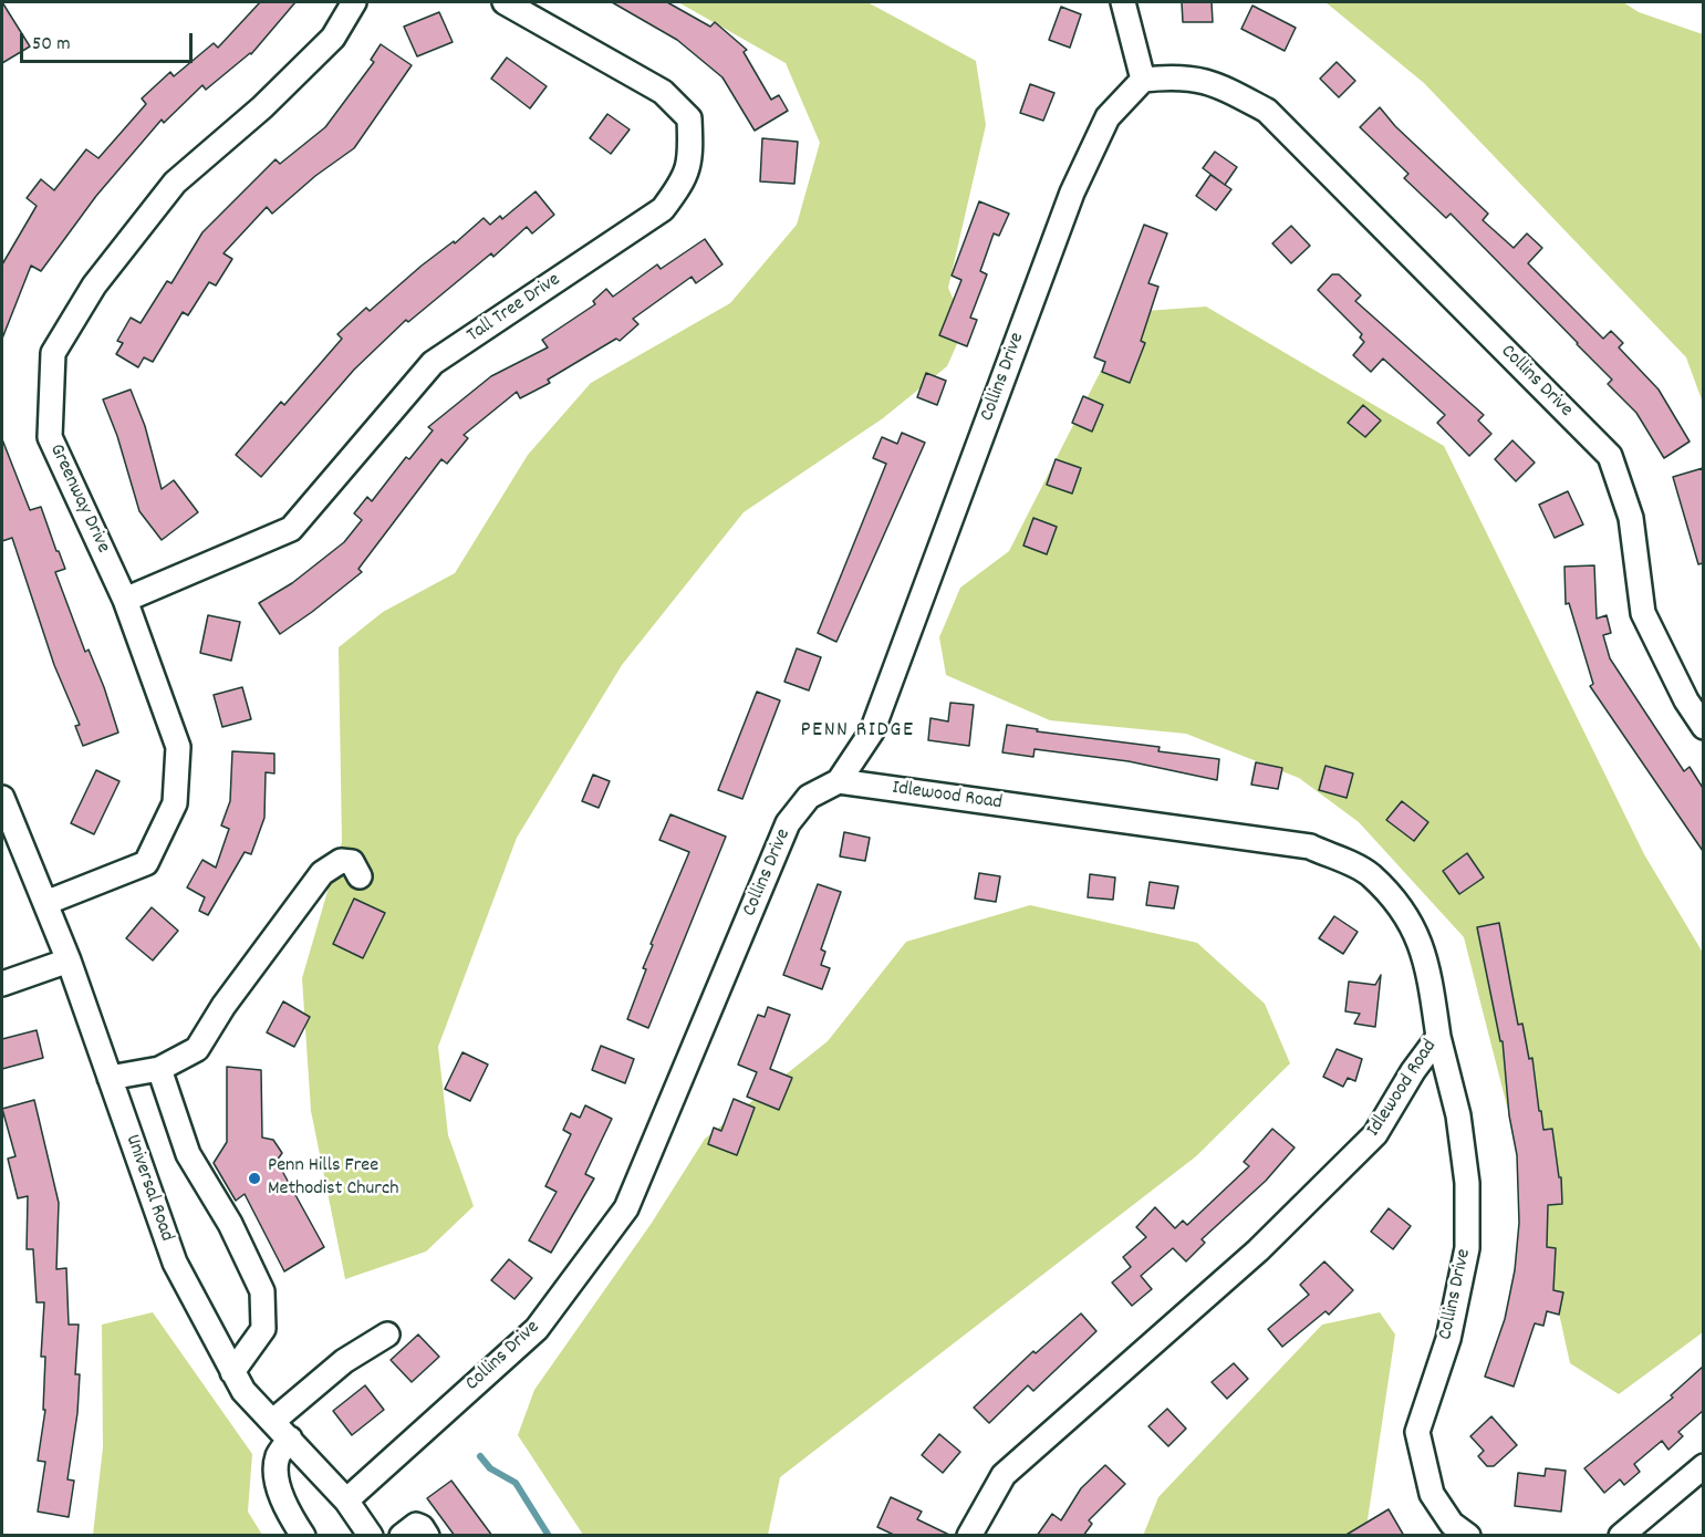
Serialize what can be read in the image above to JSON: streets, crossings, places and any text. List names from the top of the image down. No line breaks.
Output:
{"streets":{"street":["Tall Tree Drive","Collins Drive","Greenway Drive","Idlewood Road","Universal Road"]},"crossings":[["Tall Tree Drive","Greenway Drive"],["Collins Drive","Idlewood Road"],["Collins Drive","Universal Road"],["Greenway Drive","Universal Road"]],"districts":["PENN RIDGE"],"places":["Penn Hills Free Methodist Church"],"scale_bar":"50 m"}
